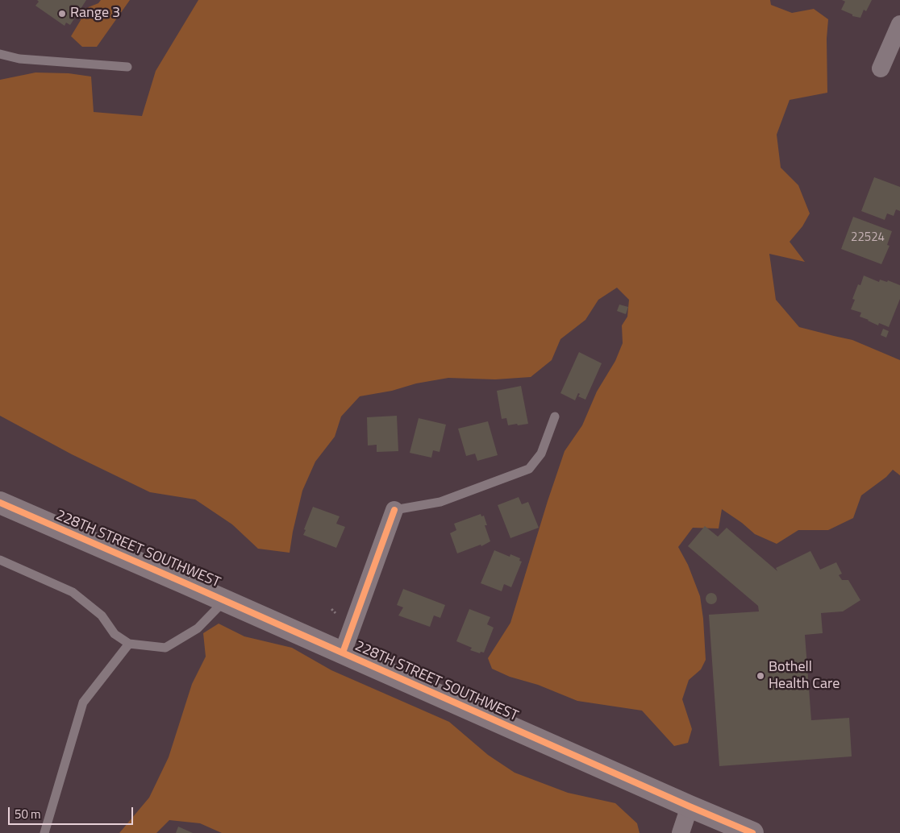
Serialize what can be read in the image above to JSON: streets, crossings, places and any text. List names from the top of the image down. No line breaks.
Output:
{"streets":{"main road":["228TH STREET SOUTHWEST"]},"places":["Range 3","Bothell Health Care"],"house_numbers":["22524"],"scale_bar":"50 m"}
